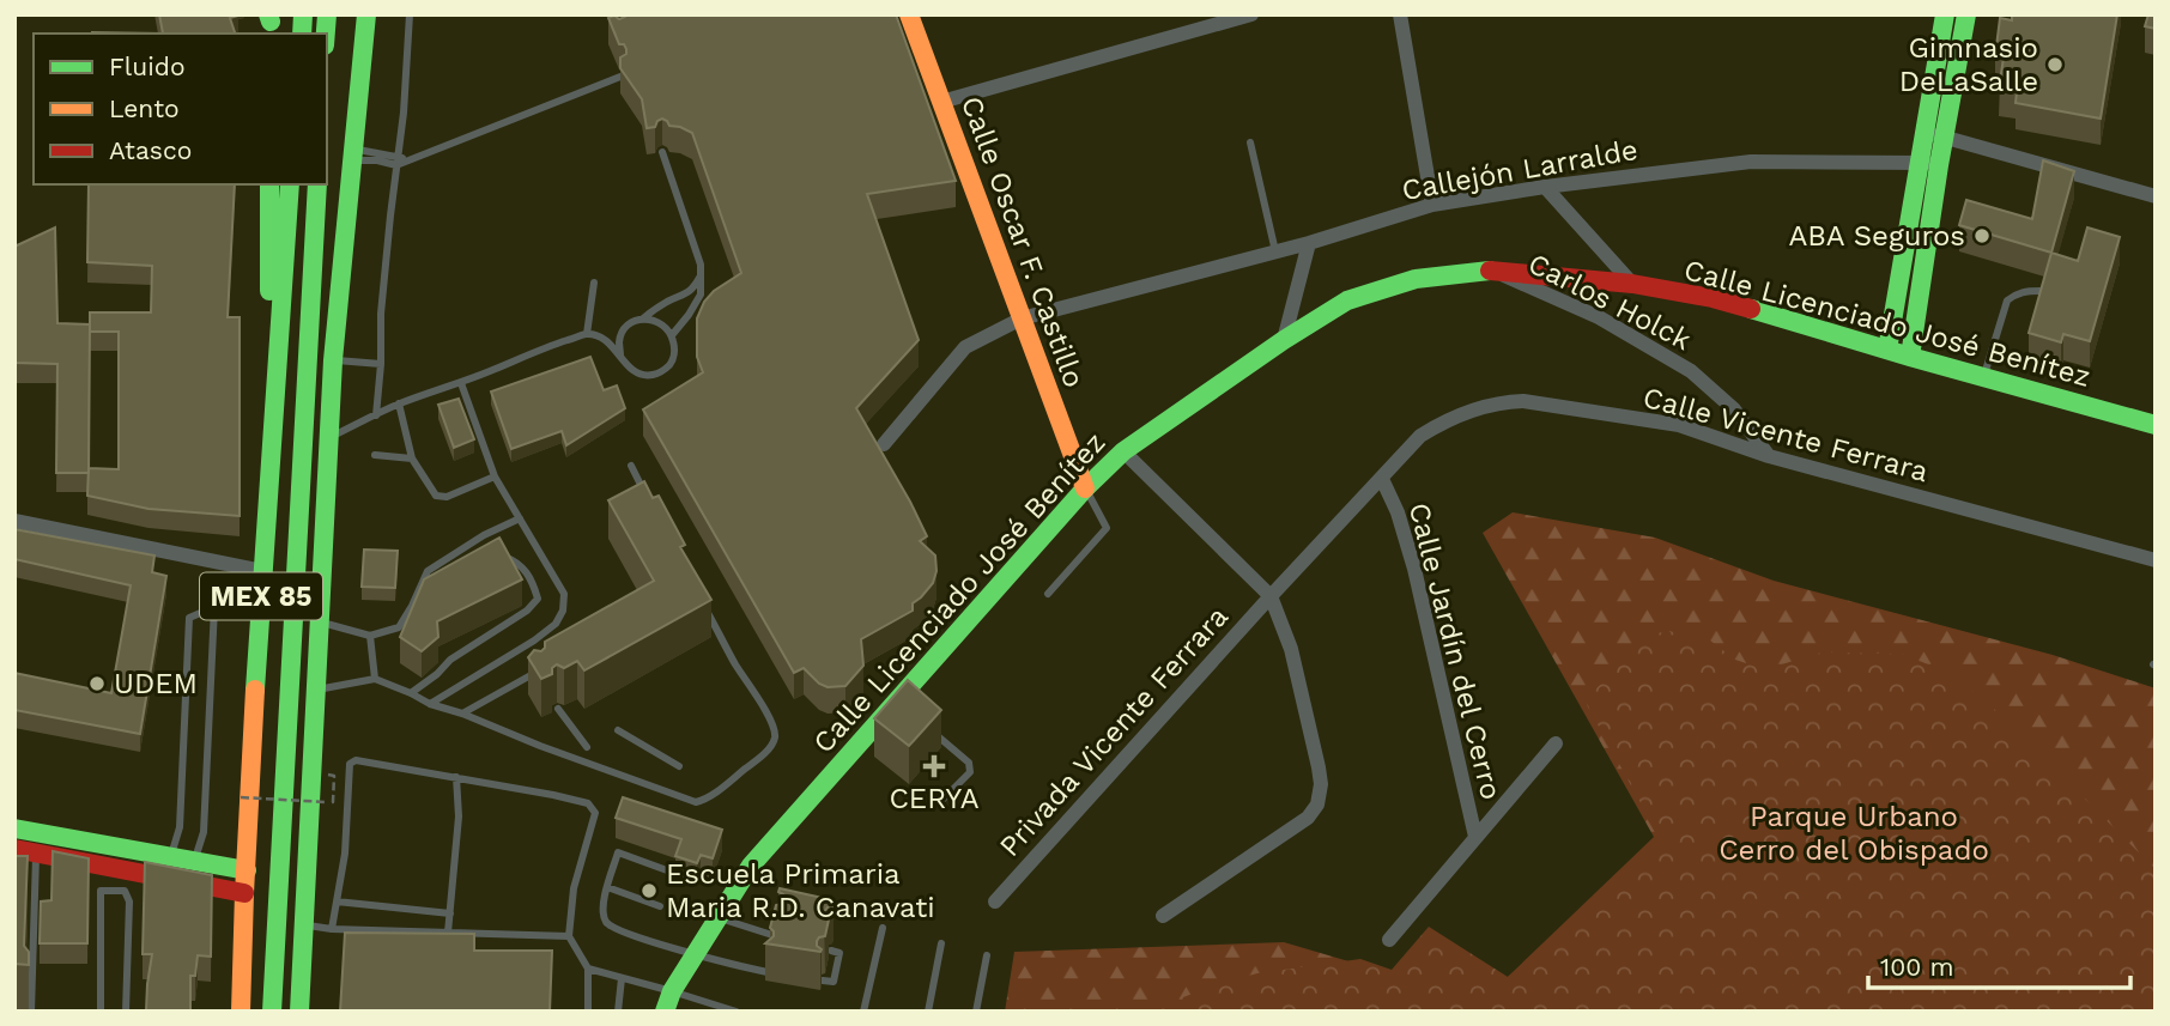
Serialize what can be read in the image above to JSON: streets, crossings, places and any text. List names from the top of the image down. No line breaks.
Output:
{"streets":{"main road":["Calle Oscar F. Castillo","Calle Licenciado José Benítez","MEX 85"],"street":["Callejón Larralde","Carlos Holck","Calle Vicente Ferrara","Calle Jardín del Cerro","Privada Vicente Ferrara"]},"crossings":[["Callejón Larralde","Calle Oscar F. Castillo"],["Calle Oscar F. Castillo","Calle Licenciado José Benítez"],["Carlos Holck","Calle Licenciado José Benítez"],["Carlos Holck","Calle Vicente Ferrara"],["Calle Vicente Ferrara","Calle Jardín del Cerro"],["Calle Vicente Ferrara","Privada Vicente Ferrara"]],"parks":["Parque Urbano Cerro del Obispado"],"places":{"other":["Gimnasio DeLaSalle","ABA Seguros","UDEM","Escuela Primaria Maria R.D. Canavati"],"health":["CERYA"]},"legend":["Fluido","Lento","Atasco"],"scale_bar":"100 m"}
